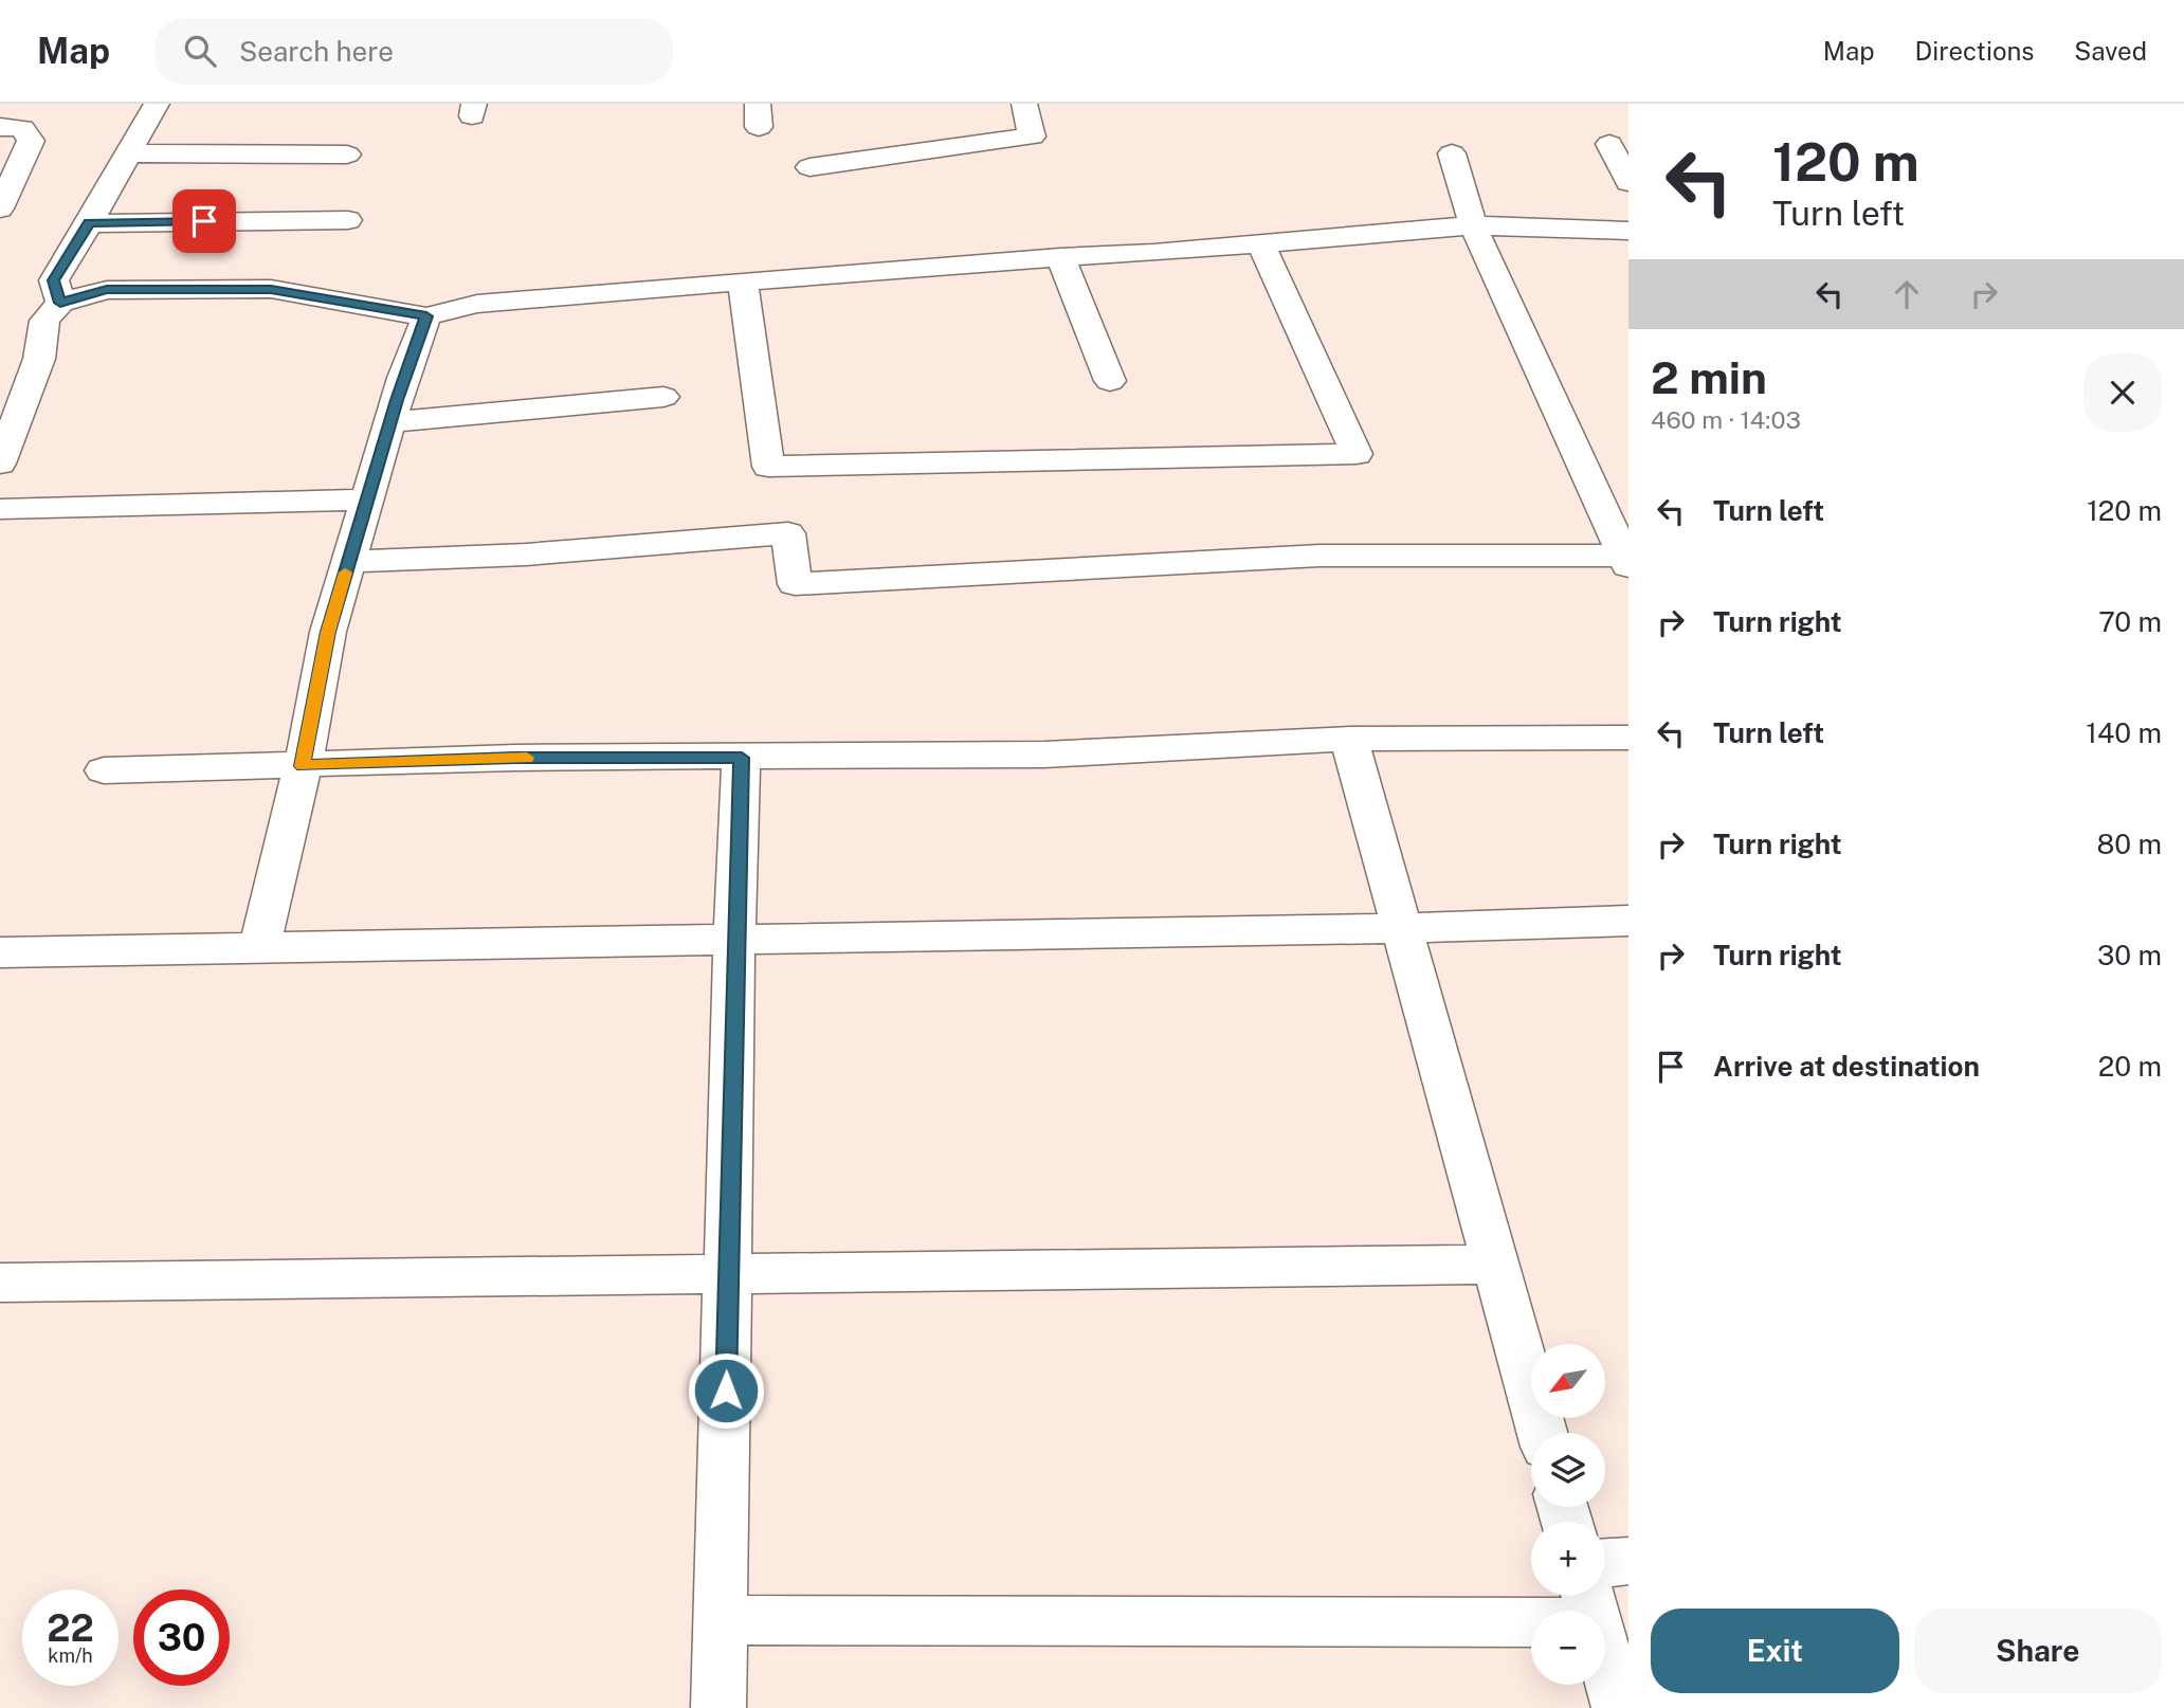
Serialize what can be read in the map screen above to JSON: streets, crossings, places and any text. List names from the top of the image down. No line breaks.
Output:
{"north":"bottom left","page":{"header":"Map","search":"Search here","nav":["Map","Directions","Saved"],"turn":["120 m","Turn left"],"heading":["2 min","460 m · 14:03"],"list":[{"name":"Turn left","value":"120 m"},{"name":"Turn right","value":"70 m"},{"name":"Turn left","value":"140 m"},{"name":"Turn right","value":"80 m"},{"name":"Turn right","value":"30 m"},{"name":"Arrive at destination","value":"20 m"}],"map_buttons":["+","−"],"speed":"22 km/h","limit":"30","buttons":["Exit","Share"]}}
